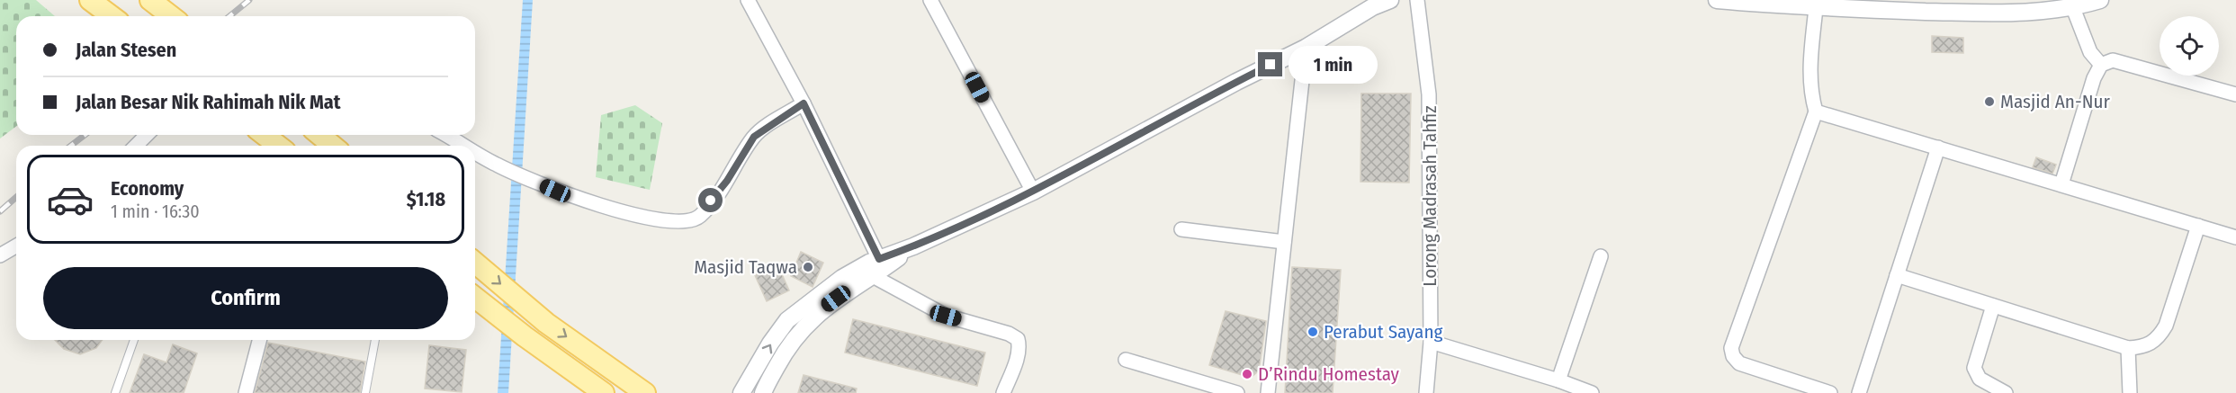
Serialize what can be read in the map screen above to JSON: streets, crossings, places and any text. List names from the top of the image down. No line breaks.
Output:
{"streets":{"street":["Lorong Madrasah Tahfiz"]},"places":["Masjid An-Nur","Masjid Taqwa","Perabut Sayang","D’Rindu Homestay"],"page":{"banner":["Jalan Stesen","Jalan Besar Nik Rahimah Nik Mat"],"bubble":"1 min","list":[{"name":"Economy","note":"1 min · 16:30","value":"$1.18"}],"buttons":"Confirm"}}
